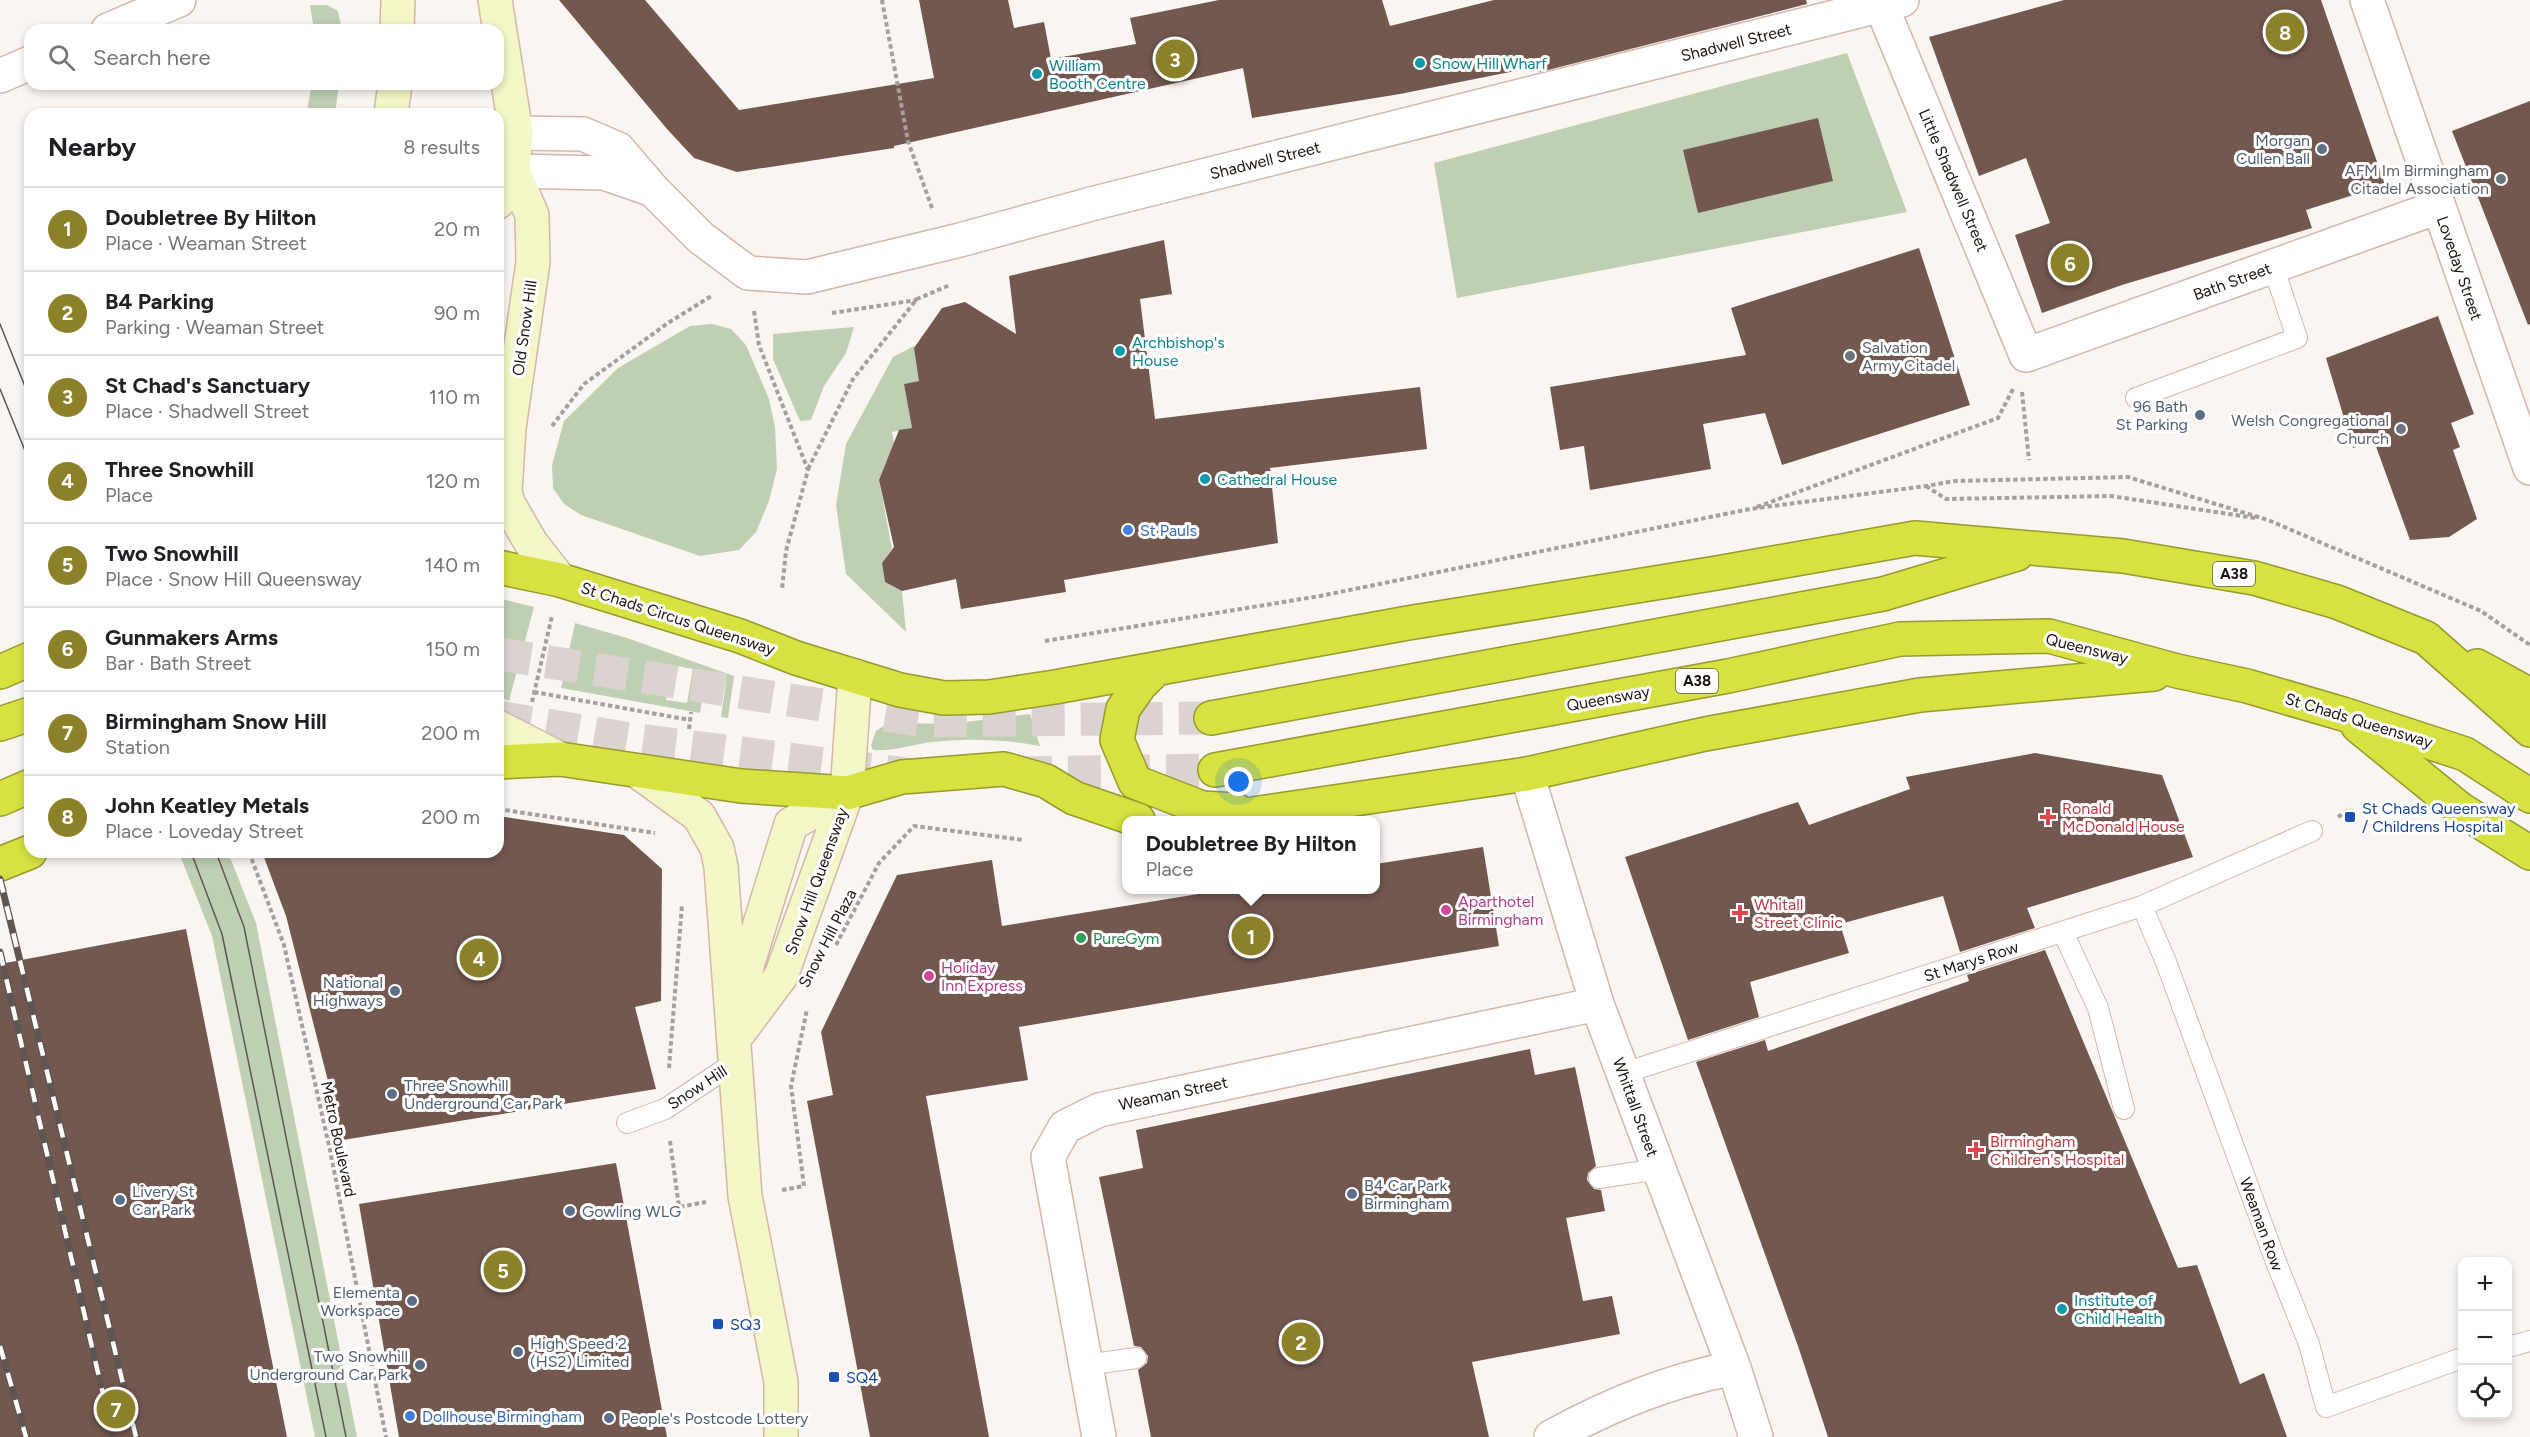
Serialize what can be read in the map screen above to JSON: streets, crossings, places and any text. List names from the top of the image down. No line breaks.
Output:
{"streets":{"highway":["A38","St Chads Circus Queensway","Queensway","St Chads Queensway"],"street":["Shadwell Street","Little Shadwell Street","Loveday Street","Bath Street","Old Snow Hill","Snow Hill Queensway","Weaman Street","Whittall Street"],"lane":["St Marys Row","Snow Hill","Weaman Row"],"path":["Snow Hill Plaza","Metro Boulevard"]},"crossings":[["Shadwell Street","Little Shadwell Street"],["Little Shadwell Street","Bath Street"],["Loveday Street","Bath Street"],["Old Snow Hill","St Chads Circus Queensway"],["A38","St Chads Circus Queensway"],["Queensway","St Chads Queensway"],["Snow Hill Queensway","Snow Hill"],["St Marys Row","Whittall Street"],["St Marys Row","Weaman Row"],["Weaman Street","Whittall Street"]],"places":{"other":["Snow Hill Wharf","William Booth Centre","Morgan Cullen Ball","AFM Im Birmingham Citadel Association","Archbishop's House","Salvation Army Citadel","96 Bath St Parking","Welsh Congregational Church","Cathedral House","St Pauls","Aparthotel Birmingham","PureGym","Holiday Inn Express","National Highways","Three Snowhill Underground Car Park","B4 Car Park Birmingham","Livery St Car Park","Gowling WLG","Elementa Workspace","Institute of Child Health","High Speed 2 (HS2) Limited","Two Snowhill Underground Car Park","Dollhouse Birmingham","People's Postcode Lottery"],"health":["Ronald McDonald House","Whitall Street Clinic","Birmingham Children's Hospital"],"transit":["St Chads Queensway / Childrens Hospital","SQ3","SQ4"]},"page":{"pins":["8","3","6","1","4","5","2","7"],"search":"Search here","heading":["Nearby","8 results"],"list":[{"mark":"1","name":"Doubletree By Hilton","note":"Place · Weaman Street","value":"20 m"},{"mark":"2","name":"B4 Parking","note":"Parking · Weaman Street","value":"90 m"},{"mark":"3","name":"St Chad's Sanctuary","note":"Place · Shadwell Street","value":"110 m"},{"mark":"4","name":"Three Snowhill","note":"Place","value":"120 m"},{"mark":"5","name":"Two Snowhill","note":"Place · Snow Hill Queensway","value":"140 m"},{"mark":"6","name":"Gunmakers Arms","note":"Bar · Bath Street","value":"150 m"},{"mark":"7","name":"Birmingham Snow Hill","note":"Station","value":"200 m"},{"mark":"8","name":"John Keatley Metals","note":"Place · Loveday Street","value":"200 m"}],"popup":["Doubletree By Hilton","Place"],"map_buttons":["+","−"]}}
